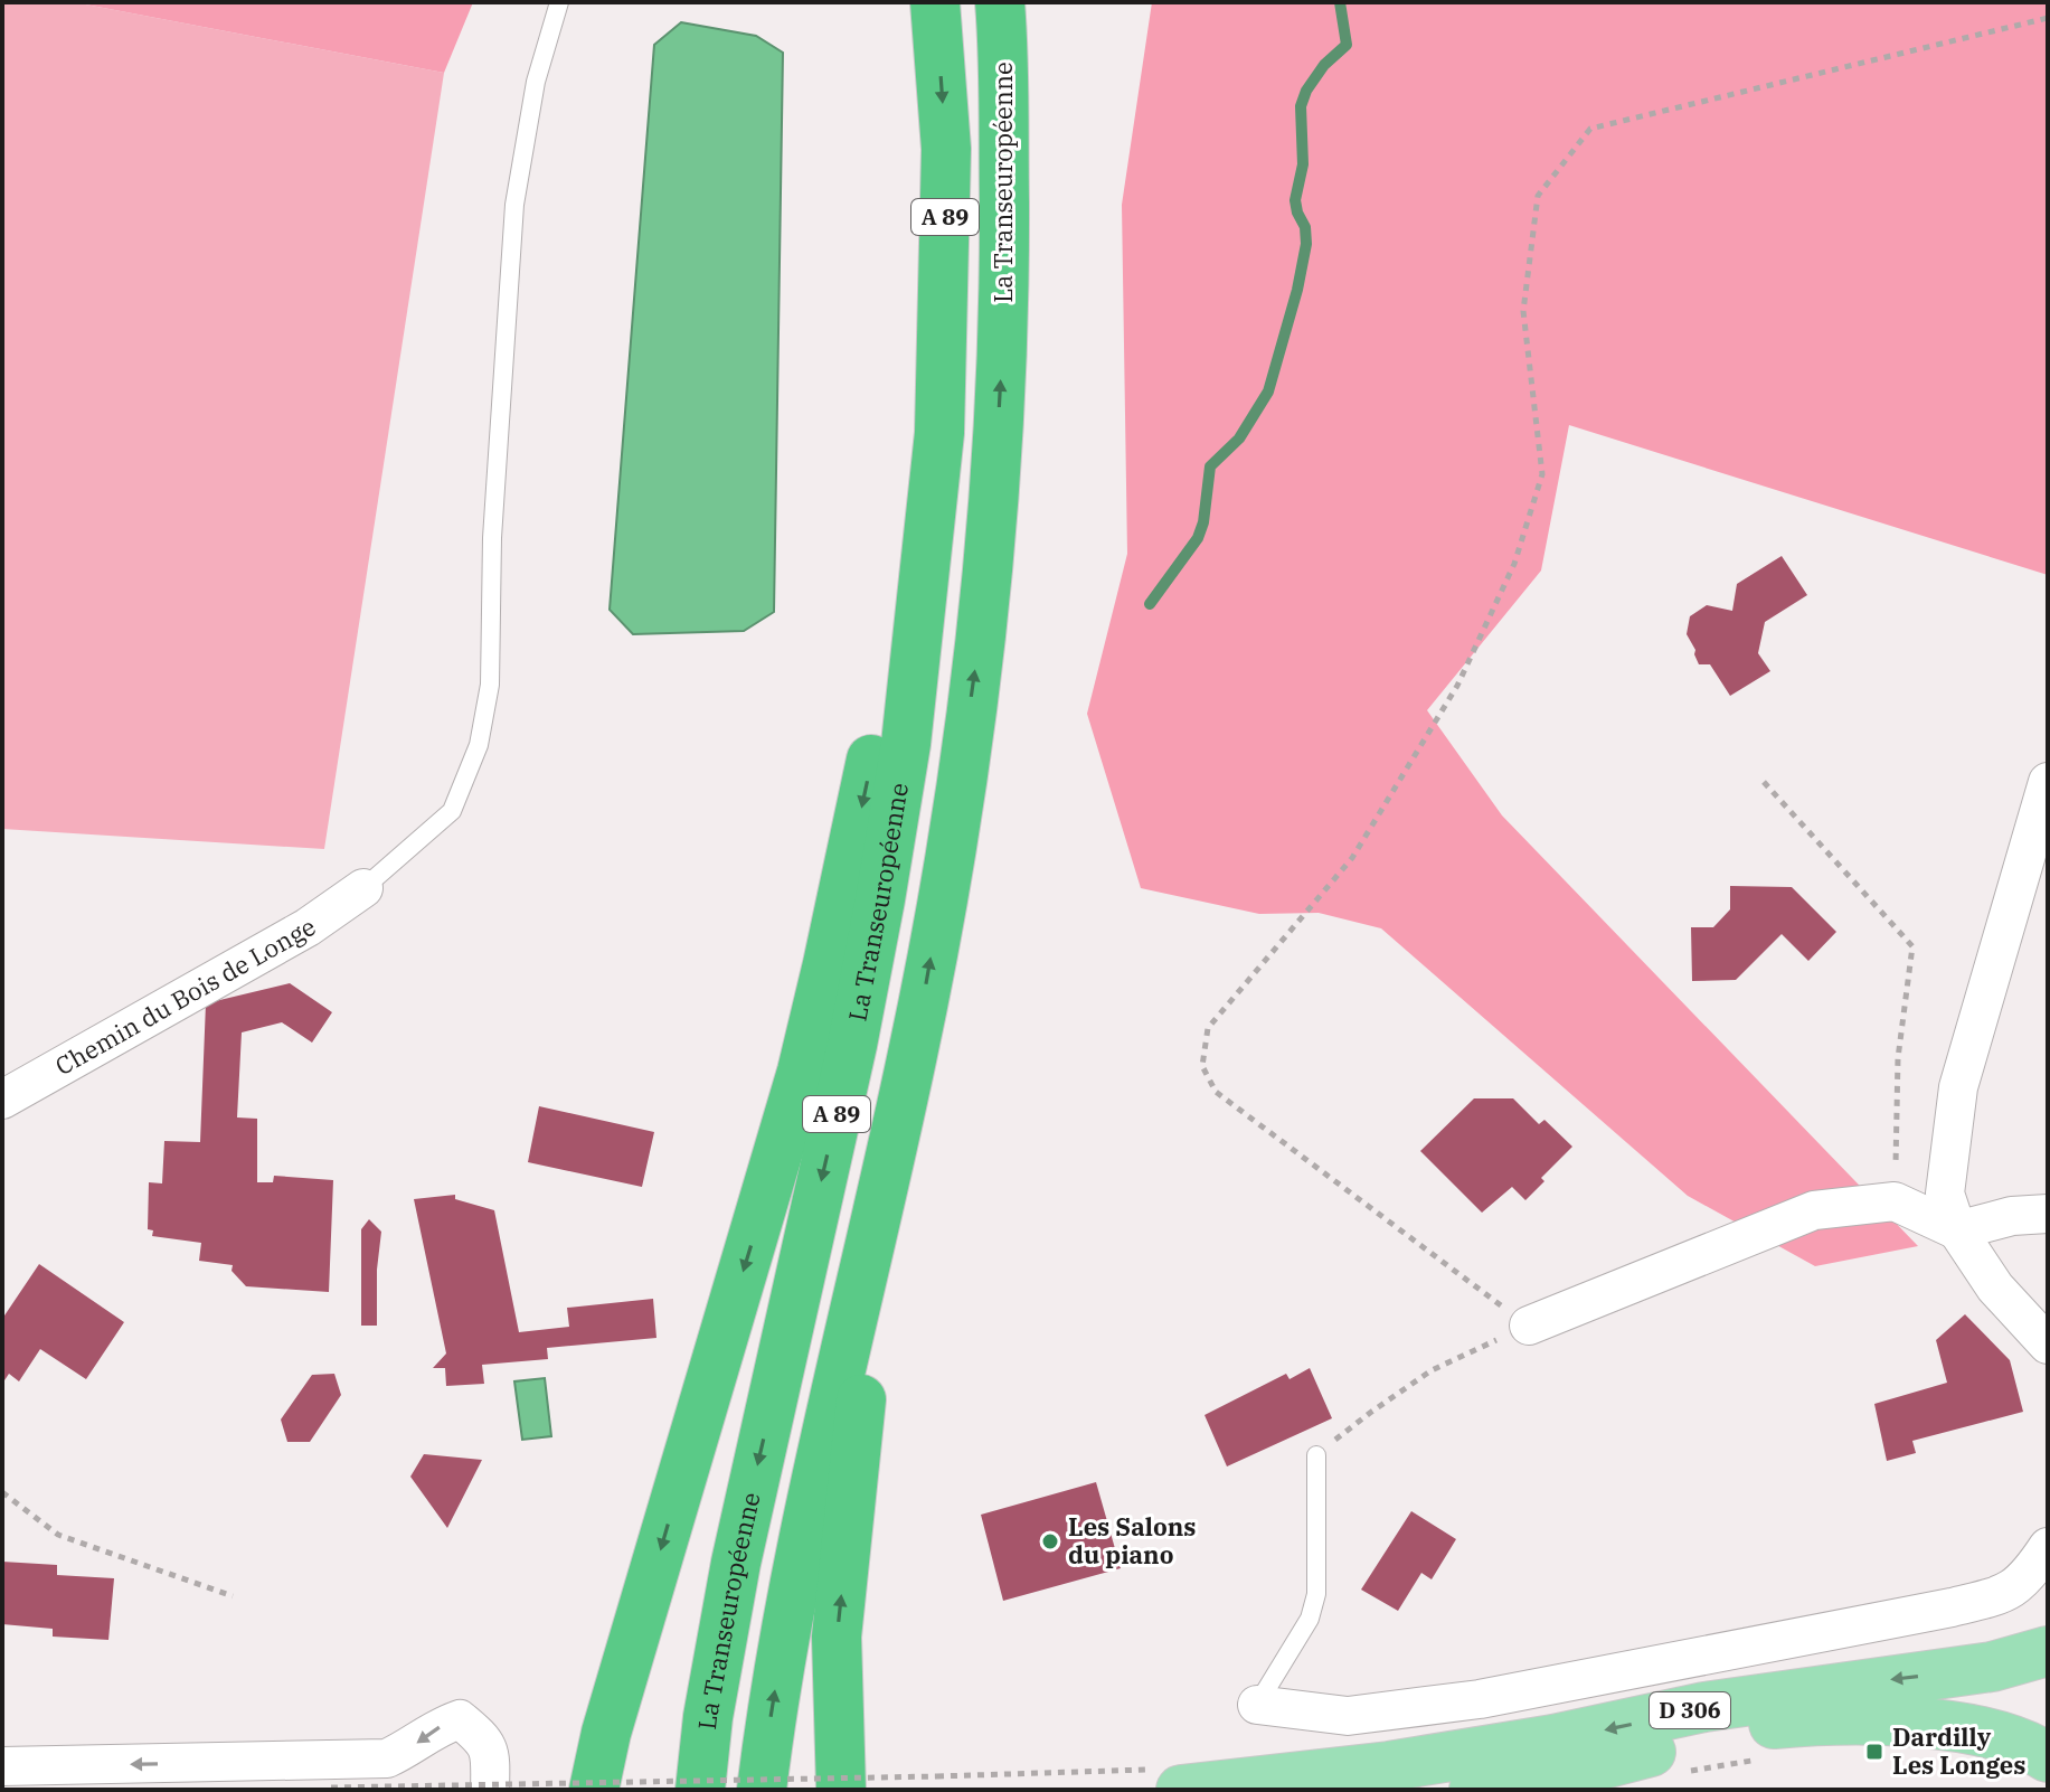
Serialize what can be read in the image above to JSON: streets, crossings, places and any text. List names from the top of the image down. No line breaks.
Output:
{"streets":{"highway":["La Transeuropéenne","A 89"],"main road":["D 306"],"street":["Chemin du Bois de Longe"]},"places":{"other":["Les Salons du piano"],"transit":["Dardilly Les Longes"]}}
